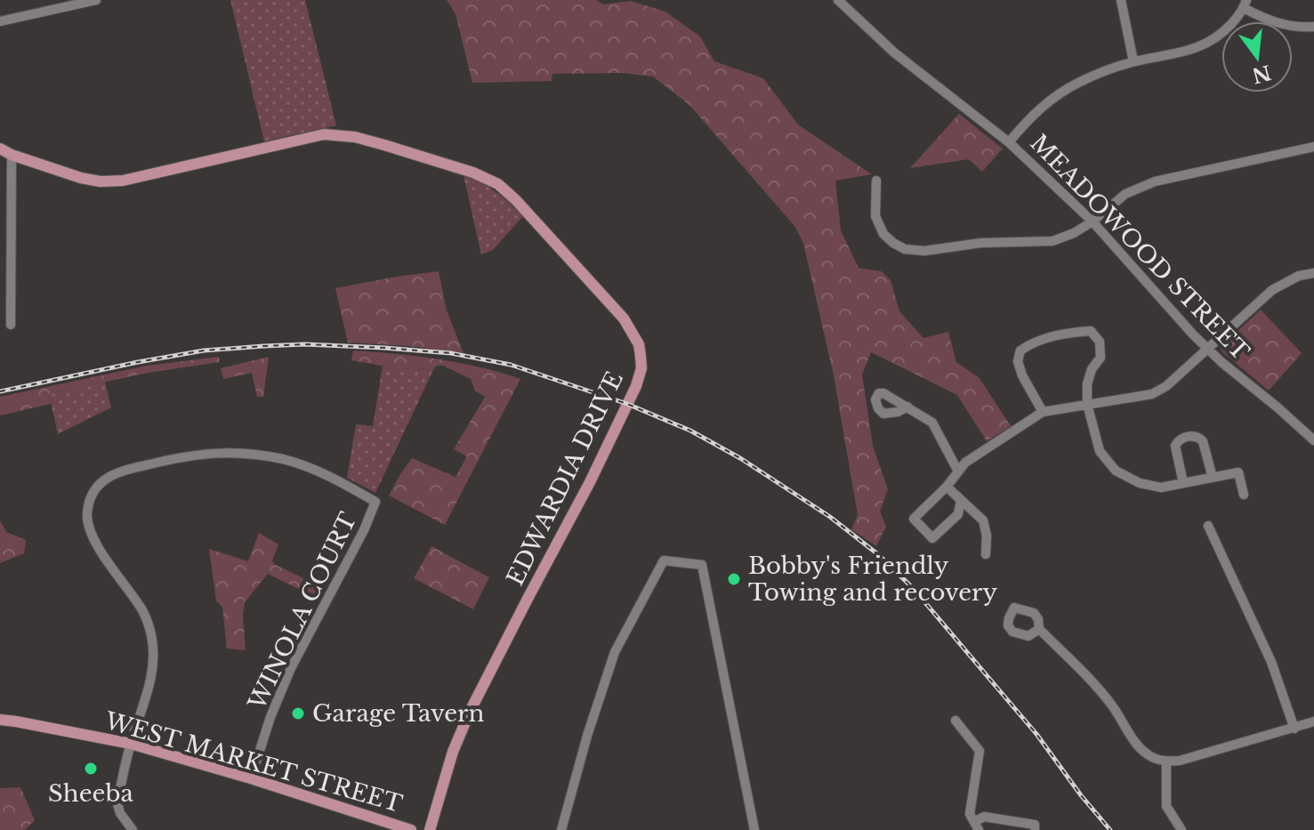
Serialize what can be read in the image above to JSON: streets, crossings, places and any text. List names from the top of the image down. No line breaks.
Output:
{"streets":{"main road":["EDWARDIA DRIVE","WEST MARKET STREET"],"street":["MEADOWOOD STREET","WINOLA COURT"]},"crossings":[["WINOLA COURT","WEST MARKET STREET"]],"places":["Bobby's Friendly Towing and recovery","Garage Tavern","Sheeba"],"north":"bottom"}
